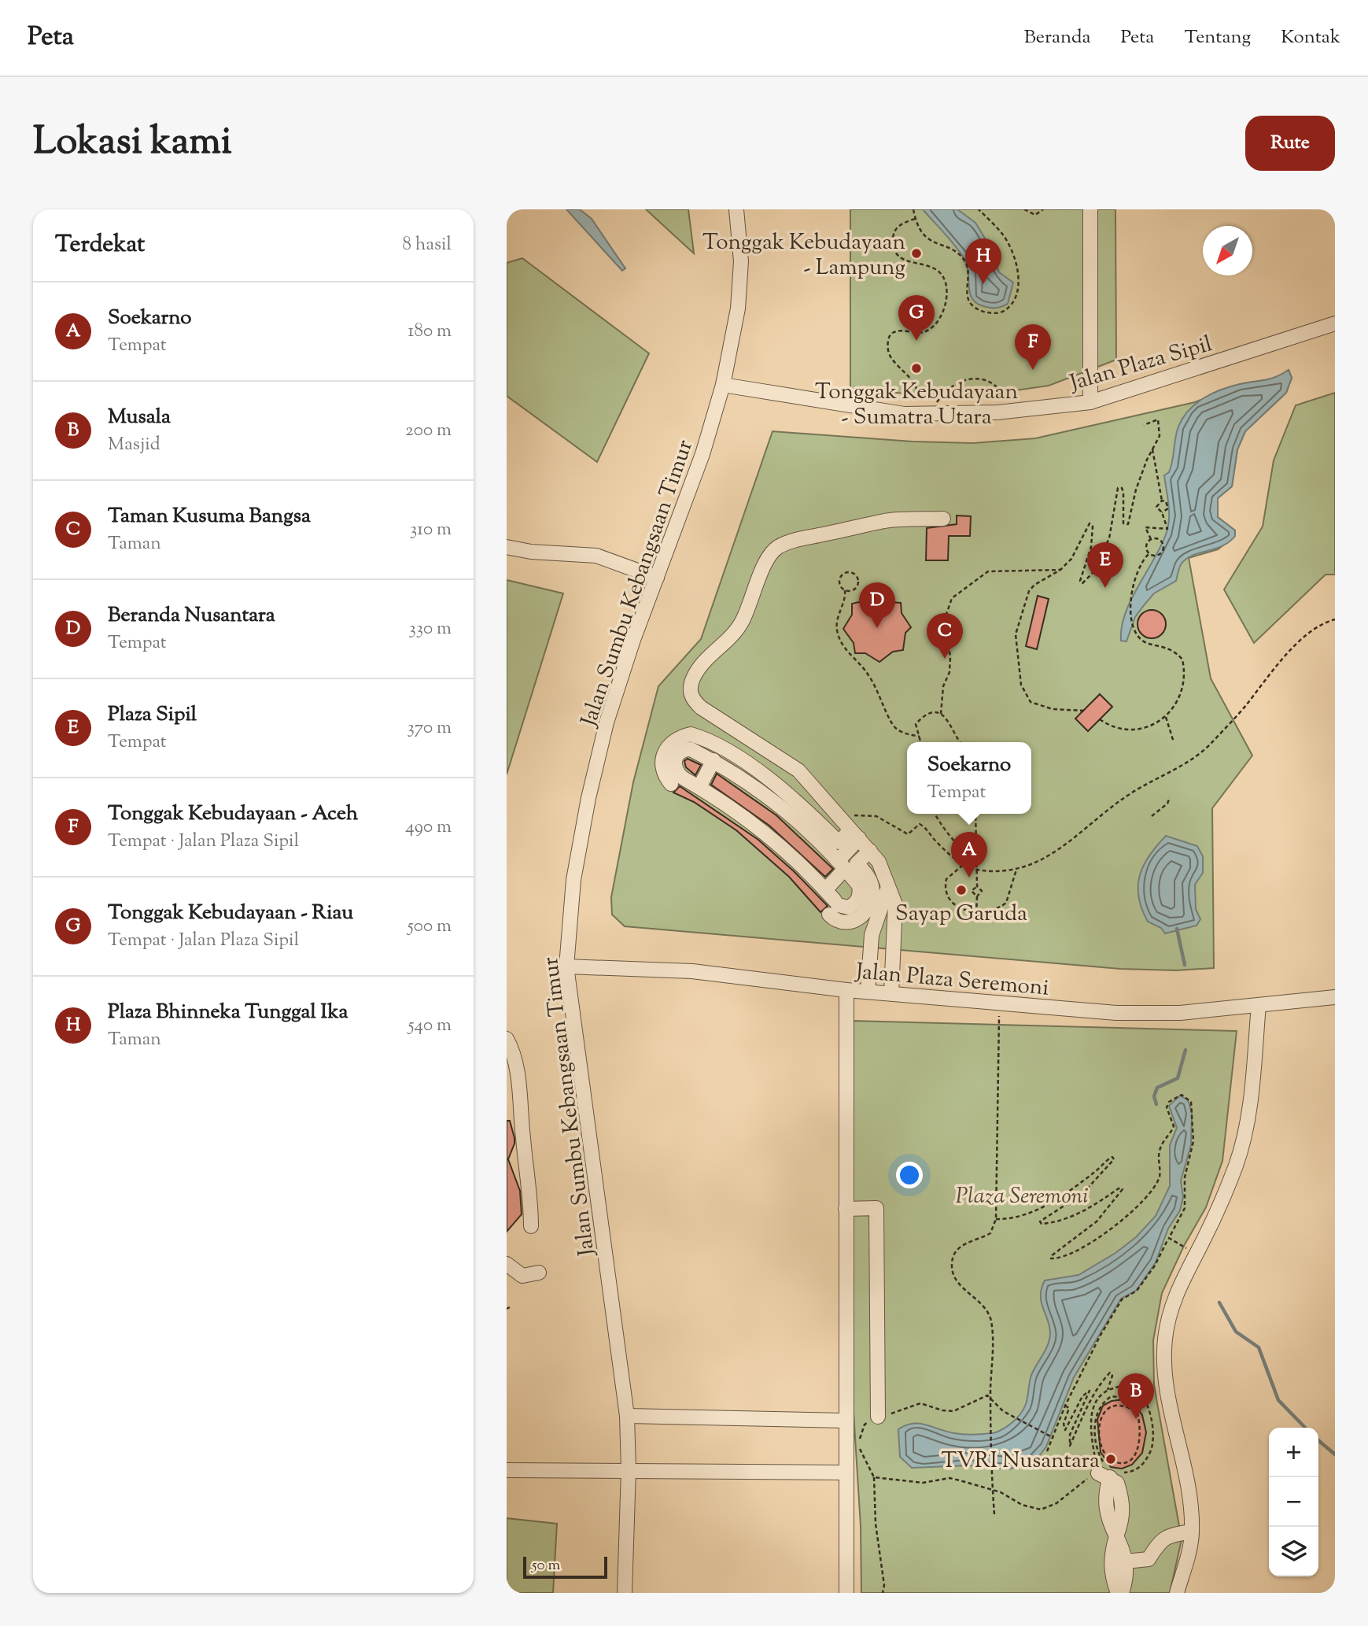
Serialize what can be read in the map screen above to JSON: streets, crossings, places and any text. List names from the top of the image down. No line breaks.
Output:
{"streets":{"street":["Jalan Plaza Sipil","Jalan Sumbu Kebangsaan Timur","Jalan Plaza Seremoni"]},"crossings":[["Jalan Plaza Sipil","Jalan Sumbu Kebangsaan Timur"],["Jalan Sumbu Kebangsaan Timur","Jalan Plaza Seremoni"]],"parks":["Plaza Seremoni"],"places":["Tonggak Kebudayaan - Lampung","Tonggak Kebudayaan - Sumatra Utara","Sayap Garuda","TVRI Nusantara"],"scale_bar":"50 m","north":"bottom left","page":{"header":"Peta","nav":["Beranda","Peta","Tentang","Kontak"],"title":"Lokasi kami","buttons":"Rute","heading":["Terdekat","8 hasil"],"pins":["H","G","F","E","D","C","A","B"],"list":[{"mark":"A","name":"Soekarno","note":"Tempat","value":"180 m"},{"mark":"B","name":"Musala","note":"Masjid","value":"200 m"},{"mark":"C","name":"Taman Kusuma Bangsa","note":"Taman","value":"310 m"},{"mark":"D","name":"Beranda Nusantara","note":"Tempat","value":"330 m"},{"mark":"E","name":"Plaza Sipil","note":"Tempat","value":"370 m"},{"mark":"F","name":"Tonggak Kebudayaan - Aceh","note":"Tempat · Jalan Plaza Sipil","value":"490 m"},{"mark":"G","name":"Tonggak Kebudayaan - Riau","note":"Tempat · Jalan Plaza Sipil","value":"500 m"},{"mark":"H","name":"Plaza Bhinneka Tunggal Ika","note":"Taman","value":"540 m"}],"popup":["Soekarno","Tempat"],"map_buttons":["+","−"],"scale":"50 m"}}
